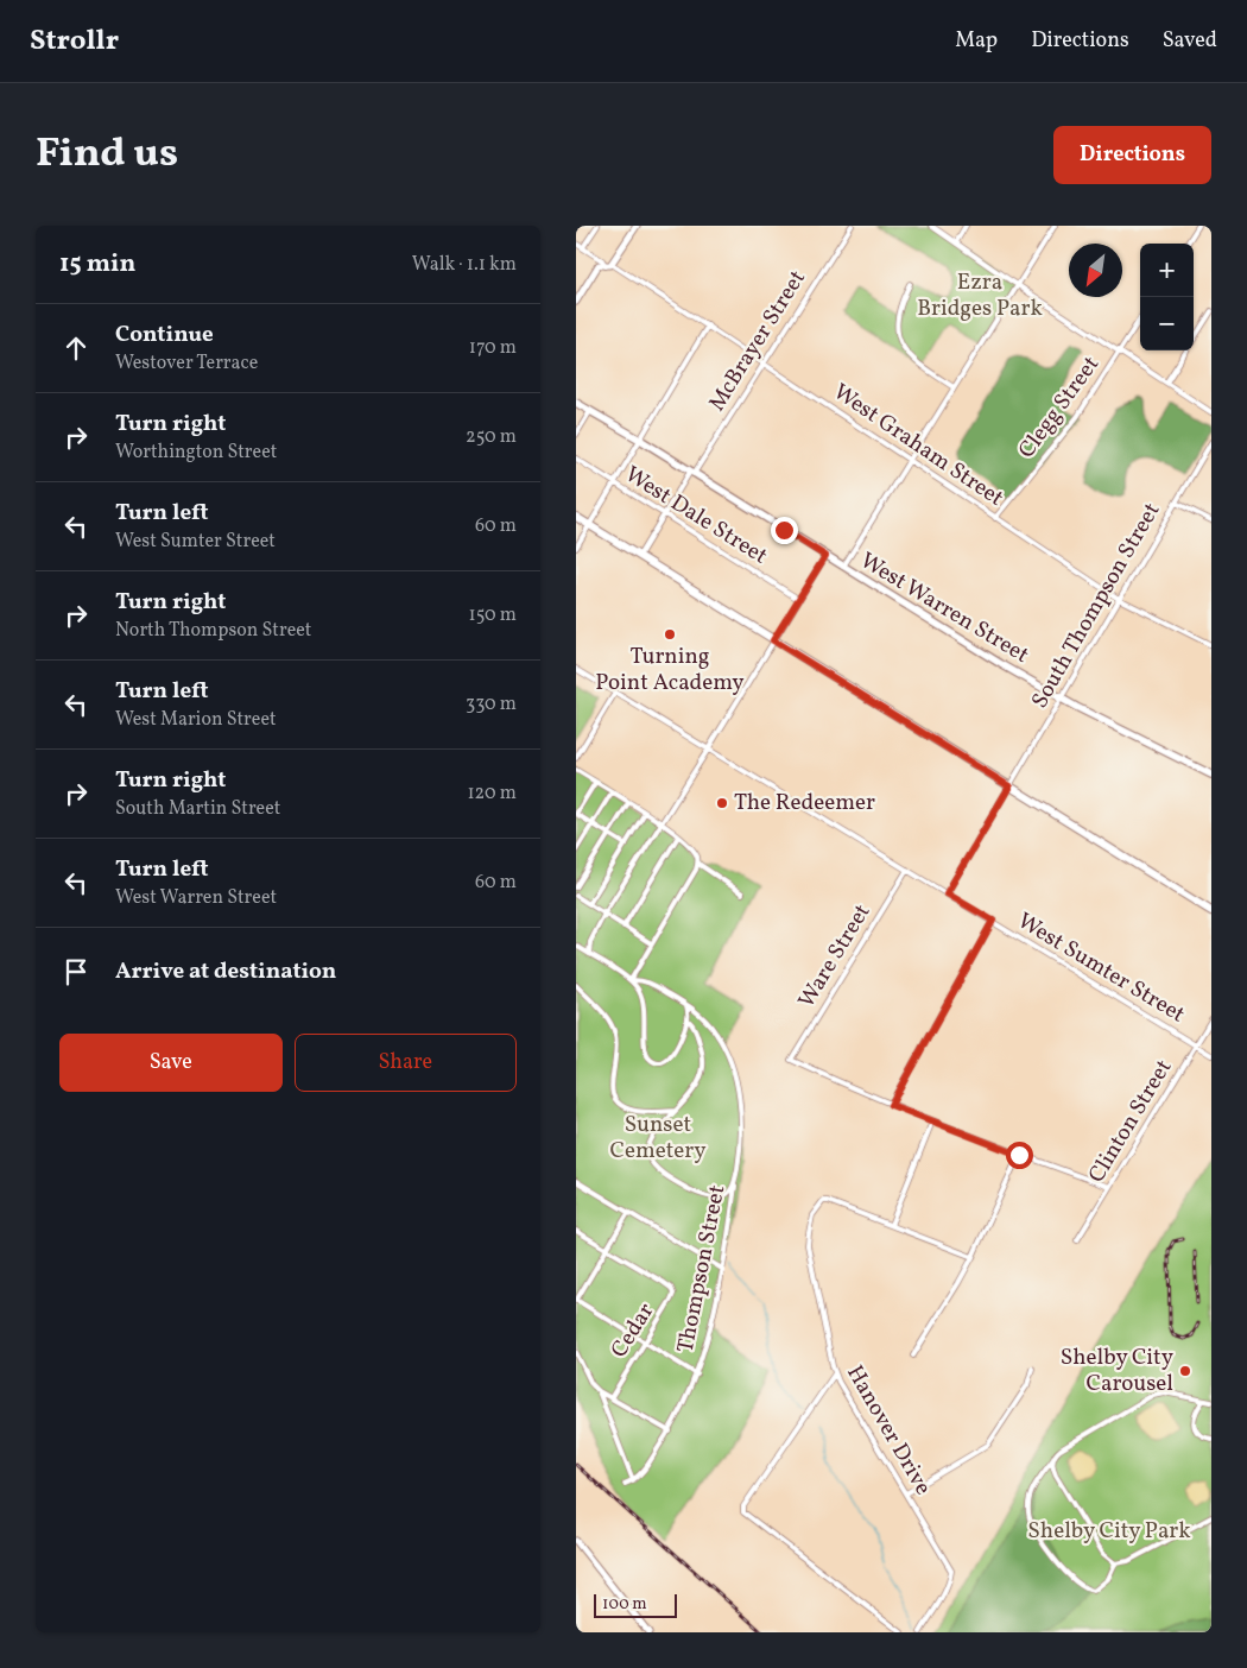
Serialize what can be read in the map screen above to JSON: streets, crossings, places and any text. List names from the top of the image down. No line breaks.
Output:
{"streets":{"main road":["West Warren Street"],"street":["McBrayer Street","Clegg Street","West Graham Street","West Dale Street","South Thompson Street","Ware Street","West Sumter Street","Clinton Street","Thompson Street","Cedar","Hanover Drive"]},"crossings":[["McBrayer Street","West Graham Street"],["McBrayer Street","West Dale Street"],["McBrayer Street","West Warren Street"],["Clegg Street","West Graham Street"],["West Graham Street","South Thompson Street"],["South Thompson Street","West Warren Street"],["South Thompson Street","West Sumter Street"],["Ware Street","West Sumter Street"],["West Sumter Street","Clinton Street"]],"parks":["Ezra Bridges Park","Sunset Cemetery","Shelby City Park"],"places":["Turning Point Academy","The Redeemer","Shelby City Carousel"],"scale_bar":"100 m","north":"bottom left","page":{"header":"Strollr","nav":["Map","Directions","Saved"],"title":"Find us","buttons":["Directions",["Save","Share"]],"heading":["15 min","Walk · 1.1 km"],"map_buttons":["+","−"],"list":[["Continue","Westover Terrace","170 m"],["Turn right","Worthington Street","250 m"],["Turn left","West Sumter Street","60 m"],["Turn right","North Thompson Street","150 m"],["Turn left","West Marion Street","330 m"],["Turn right","South Martin Street","120 m"],["Turn left","West Warren Street","60 m"],"Arrive at destination"],"scale":"100 m"}}
